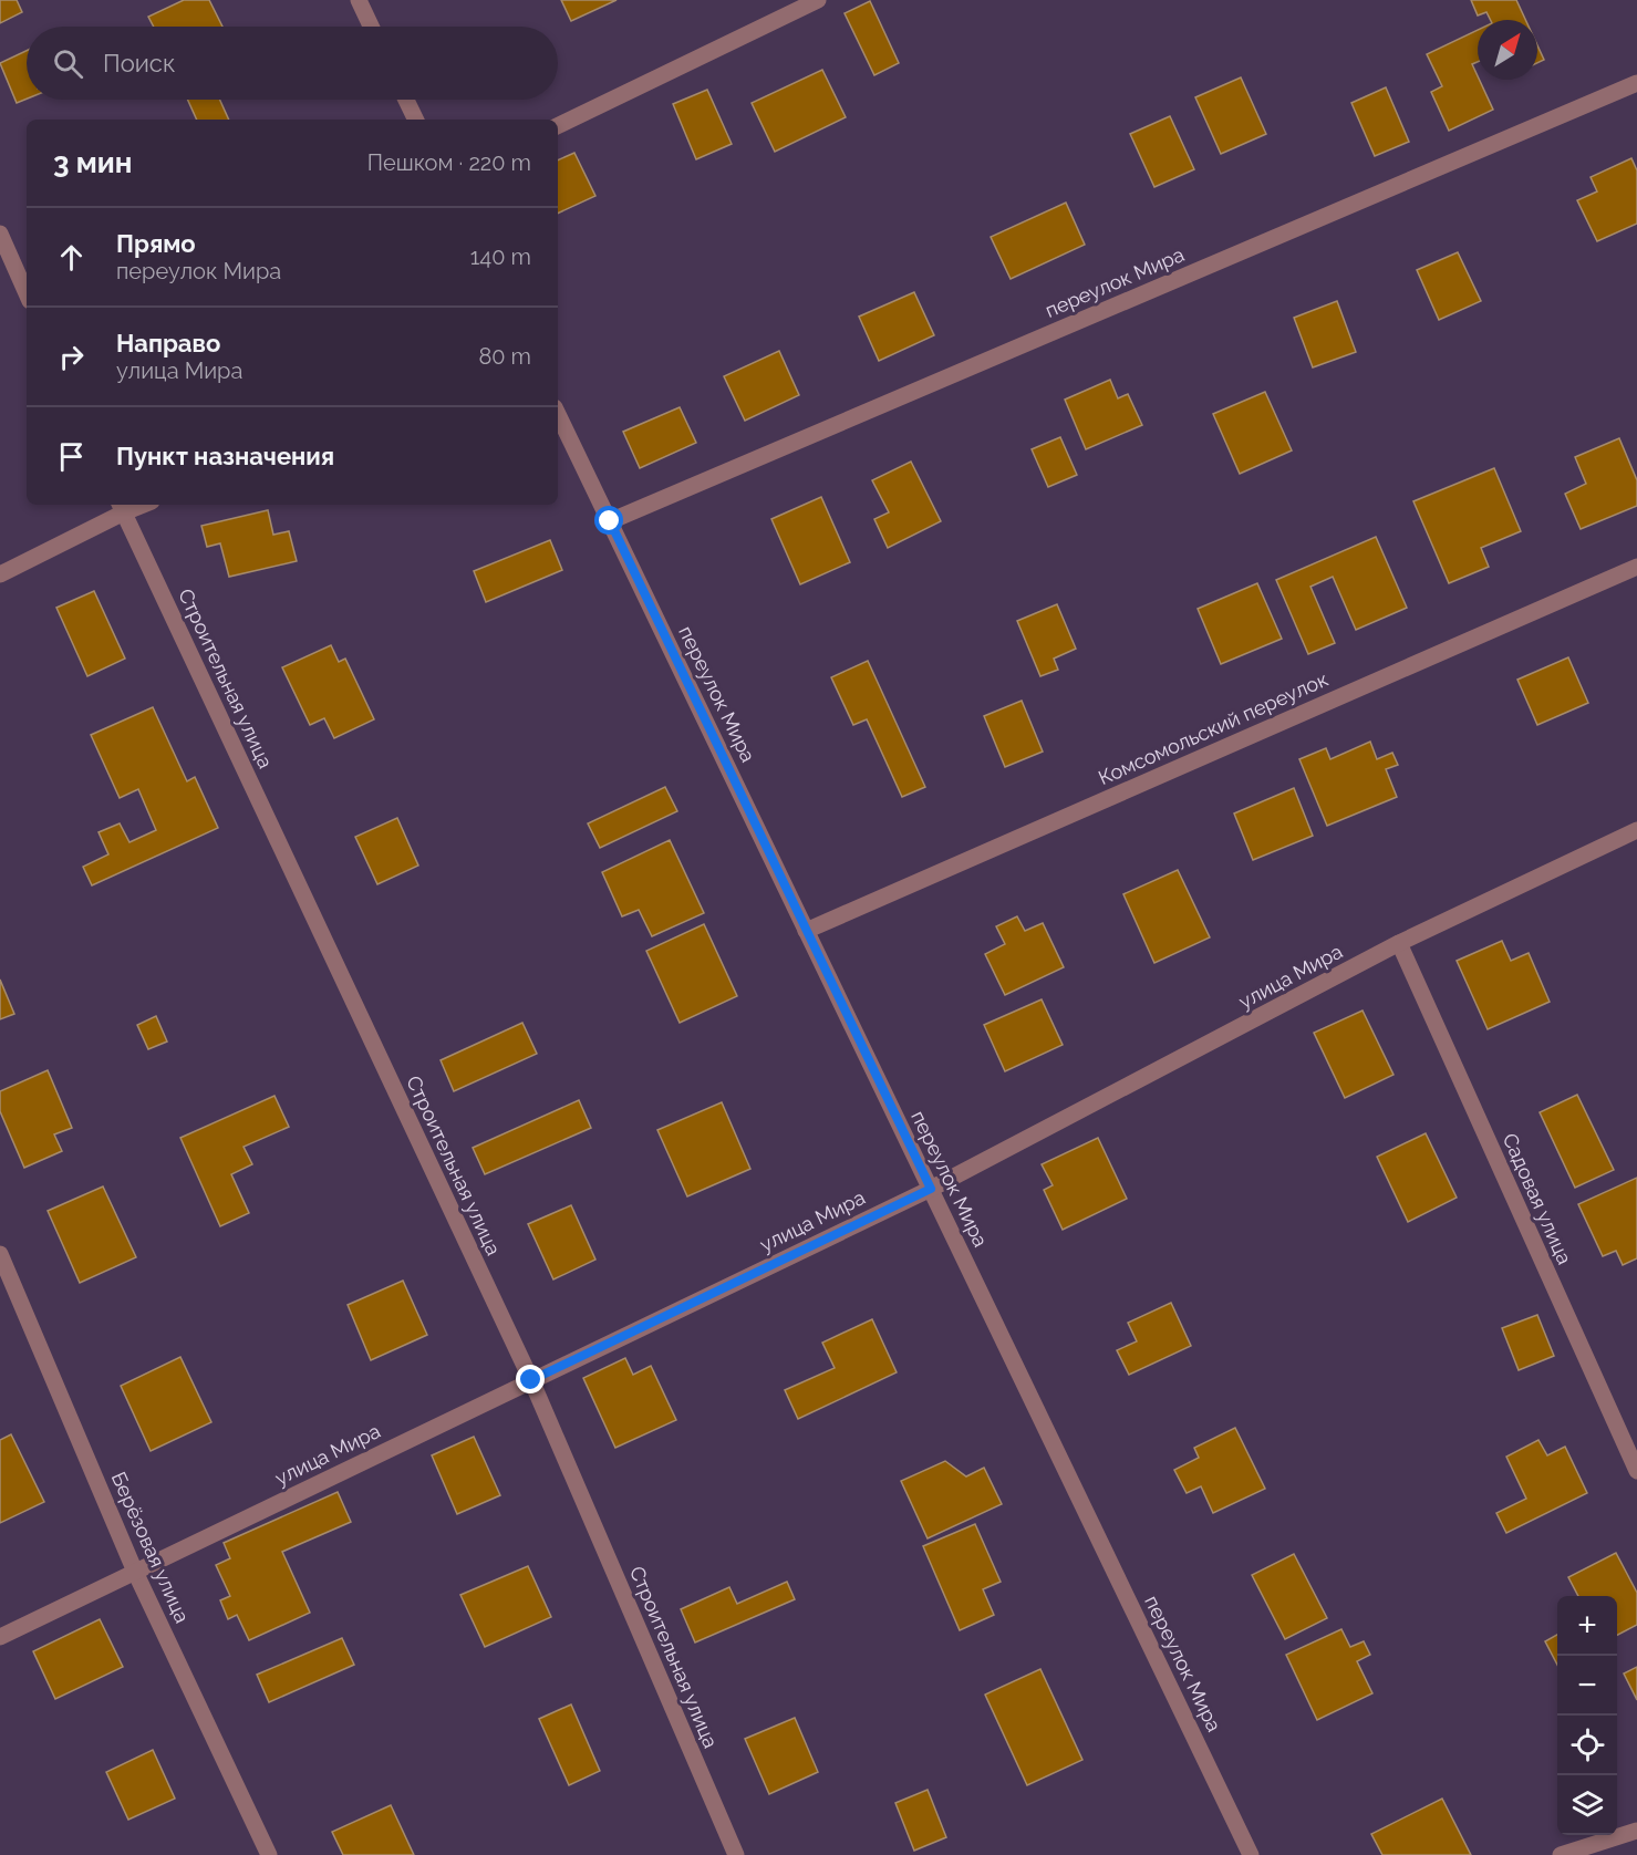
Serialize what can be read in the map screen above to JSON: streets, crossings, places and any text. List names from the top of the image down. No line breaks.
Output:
{"streets":{"street":["переулок Мира","Строительная улица","Комсомольский переулок","улица Мира","Садовая улица","Берёзовая улица"]},"crossings":[["переулок Мира","Комсомольский переулок"],["переулок Мира","улица Мира"],["Строительная улица","улица Мира"],["улица Мира","Садовая улица"],["улица Мира","Берёзовая улица"]],"north":"top right","page":{"search":"Поиск","heading":["3 мин","Пешком · 220 m"],"list":[["Прямо","переулок Мира","140 m"],["Направо","улица Мира","80 m"],"Пункт назначения"],"map_buttons":["+","−"]}}
